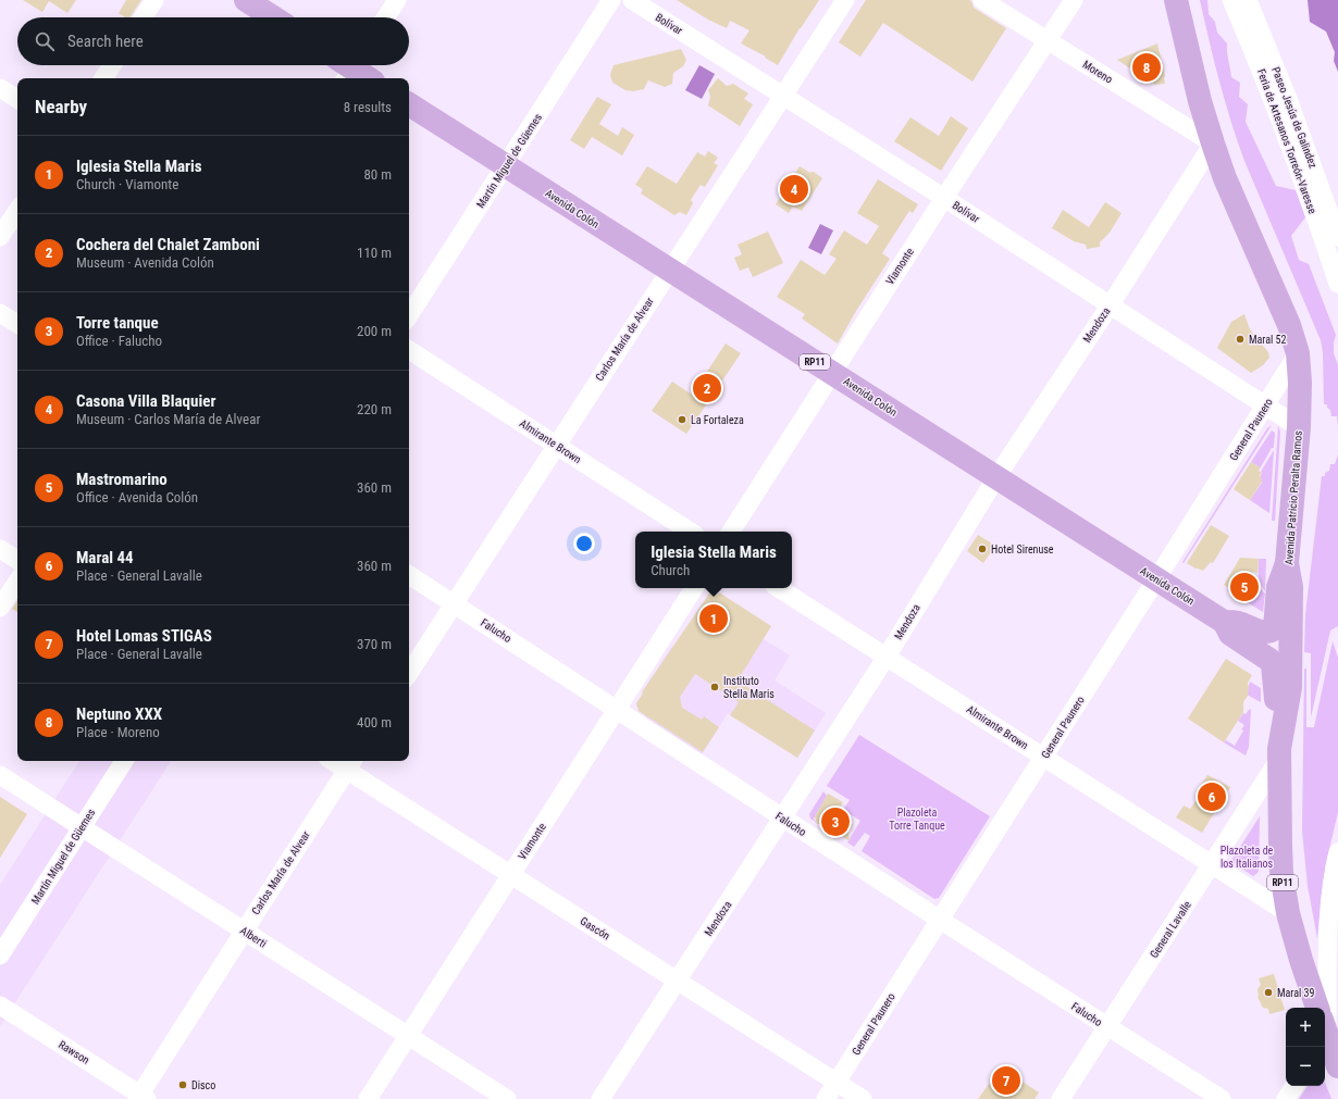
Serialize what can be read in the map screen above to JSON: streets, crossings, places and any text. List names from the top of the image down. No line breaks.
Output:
{"streets":{"main road":["Avenida Colón","RP11","Avenida Patricio Peralta Ramos"],"street":["Bolívar","Moreno","Paseo Jesús de Galindez","Feria de Artesanos Torreón-Varesse","Martín Miguel de Güemes","Viamonte","Mendoza","Carlos María de Alvear","General Paunero","Almirante Brown","Falucho","Gascón","General Lavalle","Alberti","Rawson"]},"crossings":[["Bolívar","Viamonte"],["Bolívar","Mendoza"],["Bolívar","Carlos María de Alvear"],["Bolívar","General Paunero"],["Bolívar","Avenida Patricio Peralta Ramos"],["Moreno","Viamonte"],["Moreno","Mendoza"],["Moreno","Avenida Patricio Peralta Ramos"],["Martín Miguel de Güemes","Avenida Colón"],["Martín Miguel de Güemes","Alberti"],["Avenida Colón","Viamonte"],["Avenida Colón","Mendoza"],["Avenida Colón","Carlos María de Alvear"],["Avenida Colón","RP11"],["Avenida Colón","General Paunero"],["Viamonte","Falucho"],["Viamonte","Gascón"],["Viamonte","Alberti"],["Mendoza","Almirante Brown"],["Mendoza","Avenida Patricio Peralta Ramos"],["Mendoza","Falucho"],["Mendoza","Gascón"],["Carlos María de Alvear","Almirante Brown"],["Carlos María de Alvear","Falucho"],["Carlos María de Alvear","Gascón"],["Carlos María de Alvear","Alberti"],["Carlos María de Alvear","Rawson"],["RP11","Avenida Patricio Peralta Ramos"],["RP11","General Lavalle"],["General Paunero","Almirante Brown"],["General Paunero","Avenida Patricio Peralta Ramos"],["General Paunero","Falucho"],["General Paunero","Gascón"],["Almirante Brown","Avenida Patricio Peralta Ramos"],["Almirante Brown","General Lavalle"],["Avenida Patricio Peralta Ramos","General Lavalle"],["Falucho","General Lavalle"]],"parks":["Plazoleta Torre Tanque","Plazoleta de los Italianos"],"places":["Maral 52","La Fortaleza","Hotel Sirenuse","Instituto Stella Maris","Maral 39","Disco"],"page":{"search":"Search here","pins":["8","4","2","5","1","6","3","7"],"heading":["Nearby","8 results"],"list":[{"mark":"1","name":"Iglesia Stella Maris","note":"Church · Viamonte","value":"80 m"},{"mark":"2","name":"Cochera del Chalet Zamboni","note":"Museum · Avenida Colón","value":"110 m"},{"mark":"3","name":"Torre tanque","note":"Office · Falucho","value":"200 m"},{"mark":"4","name":"Casona Villa Blaquier","note":"Museum · Carlos María de Alvear","value":"220 m"},{"mark":"5","name":"Mastromarino","note":"Office · Avenida Colón","value":"360 m"},{"mark":"6","name":"Maral 44","note":"Place · General Lavalle","value":"360 m"},{"mark":"7","name":"Hotel Lomas STIGAS","note":"Place · General Lavalle","value":"370 m"},{"mark":"8","name":"Neptuno XXX","note":"Place · Moreno","value":"400 m"}],"popup":["Iglesia Stella Maris","Church"],"map_buttons":["+","−"]}}
